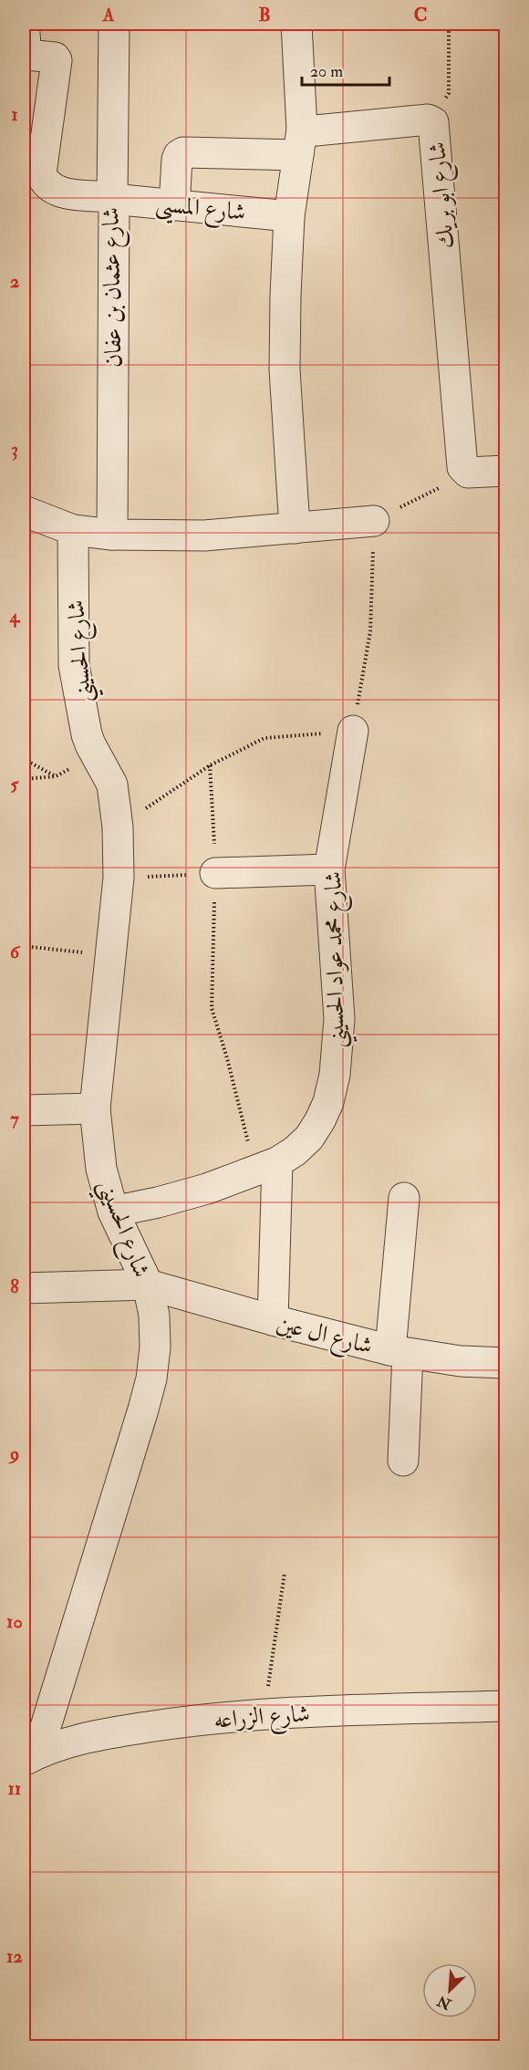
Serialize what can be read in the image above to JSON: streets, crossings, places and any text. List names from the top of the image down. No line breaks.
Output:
{"streets":{"street":["شارع ابو بريك","شارع المسيى","شارع عثمان بن عفان","شارع الحسيني","شارع محمد عواد الحسيني","شارع ال عين","شارع الزراعه"]},"crossings":[["شارع ابو بريك","شارع المسيى"],["شارع المسيى","شارع عثمان بن عفان"],["شارع الحسيني","شارع محمد عواد الحسيني"],["شارع الحسيني","شارع ال عين"],["شارع الحسيني","شارع الزراعه"]],"scale_bar":"20 m","north":"bottom left","grid":{"columns":["A","B","C"],"rows":["1","2","3","4","5","6","7","8","9","10","11","12"]}}
